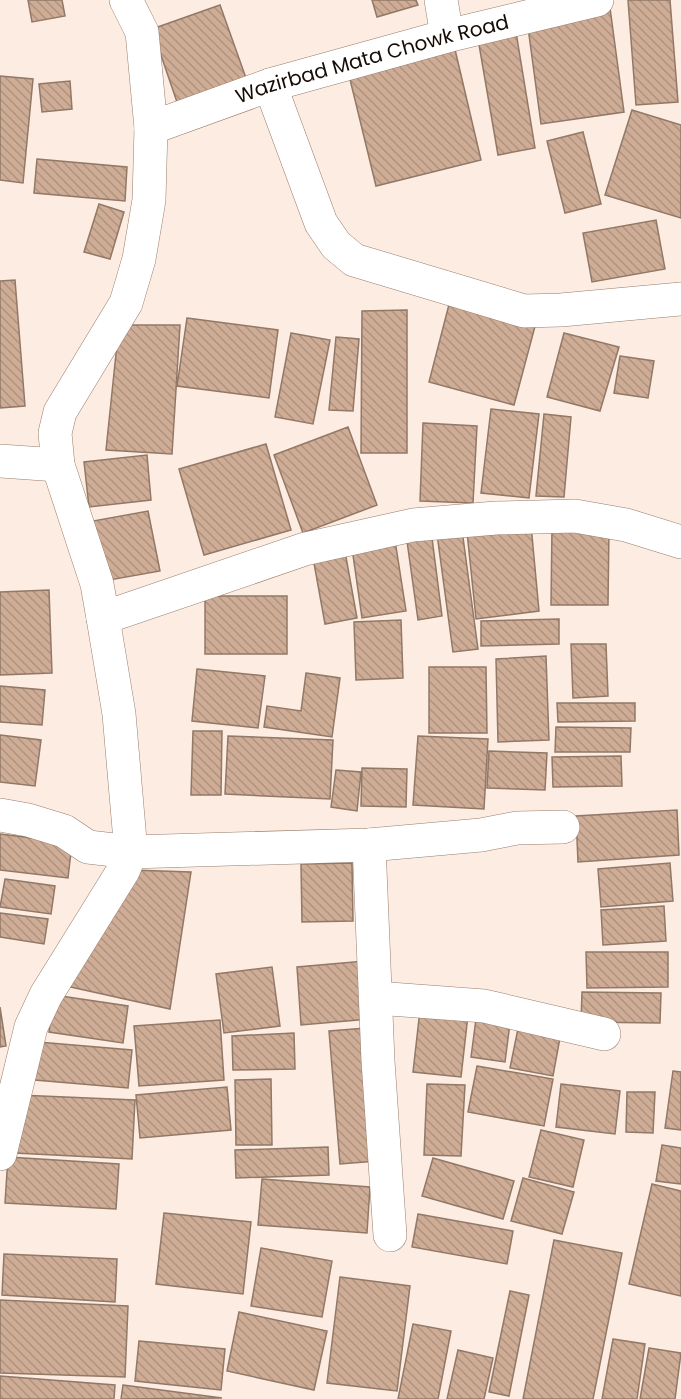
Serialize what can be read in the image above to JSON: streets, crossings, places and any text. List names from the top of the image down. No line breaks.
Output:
{"streets":{"street":["Wazirbad Mata Chowk Road"]}}
